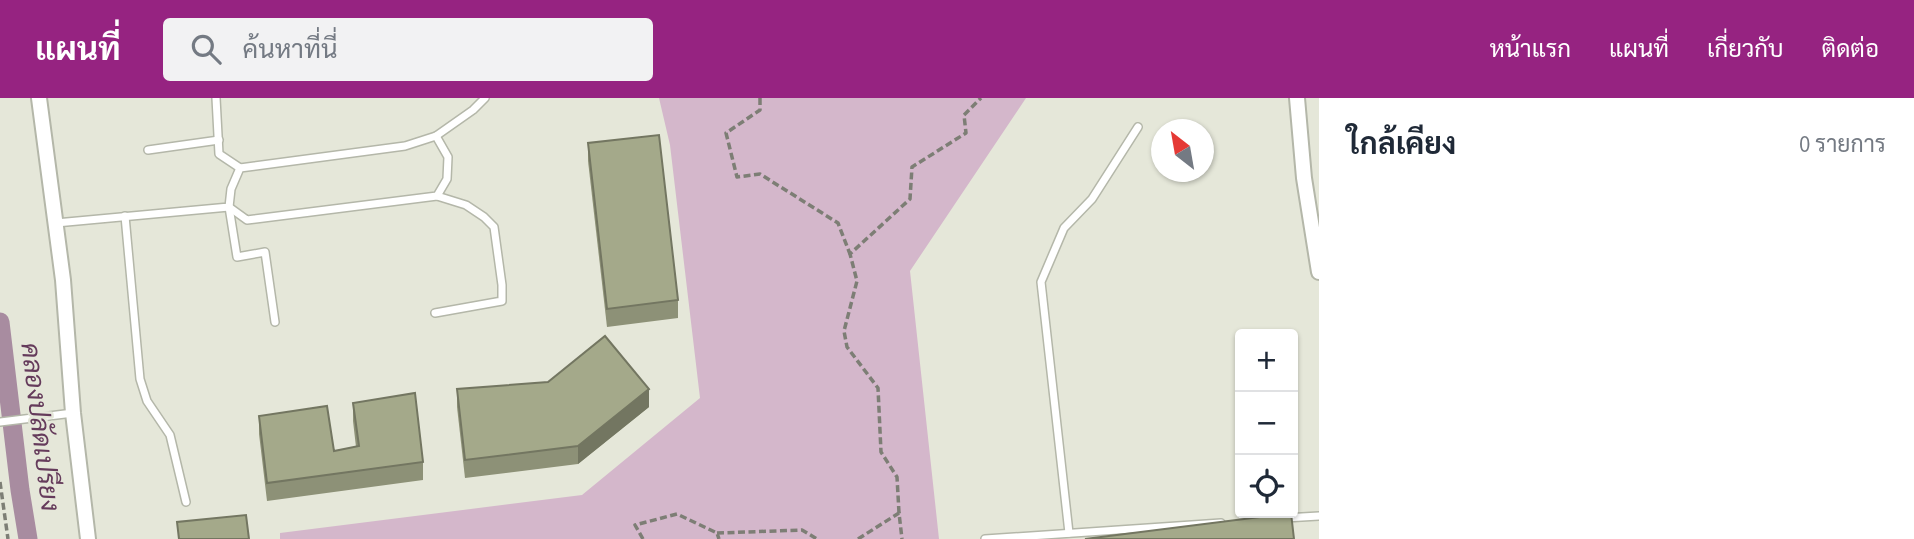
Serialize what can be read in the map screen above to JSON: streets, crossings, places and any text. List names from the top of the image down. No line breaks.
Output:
{"water":["คลองปลัดเปรียง"],"north":"top left","page":{"header":"แผนที่","search":"ค้นหาที่นี่","nav":["หน้าแรก","แผนที่","เกี่ยวกับ","ติดต่อ"],"heading":["ใกล้เคียง","0 รายการ"],"map_buttons":["+","−"]}}
